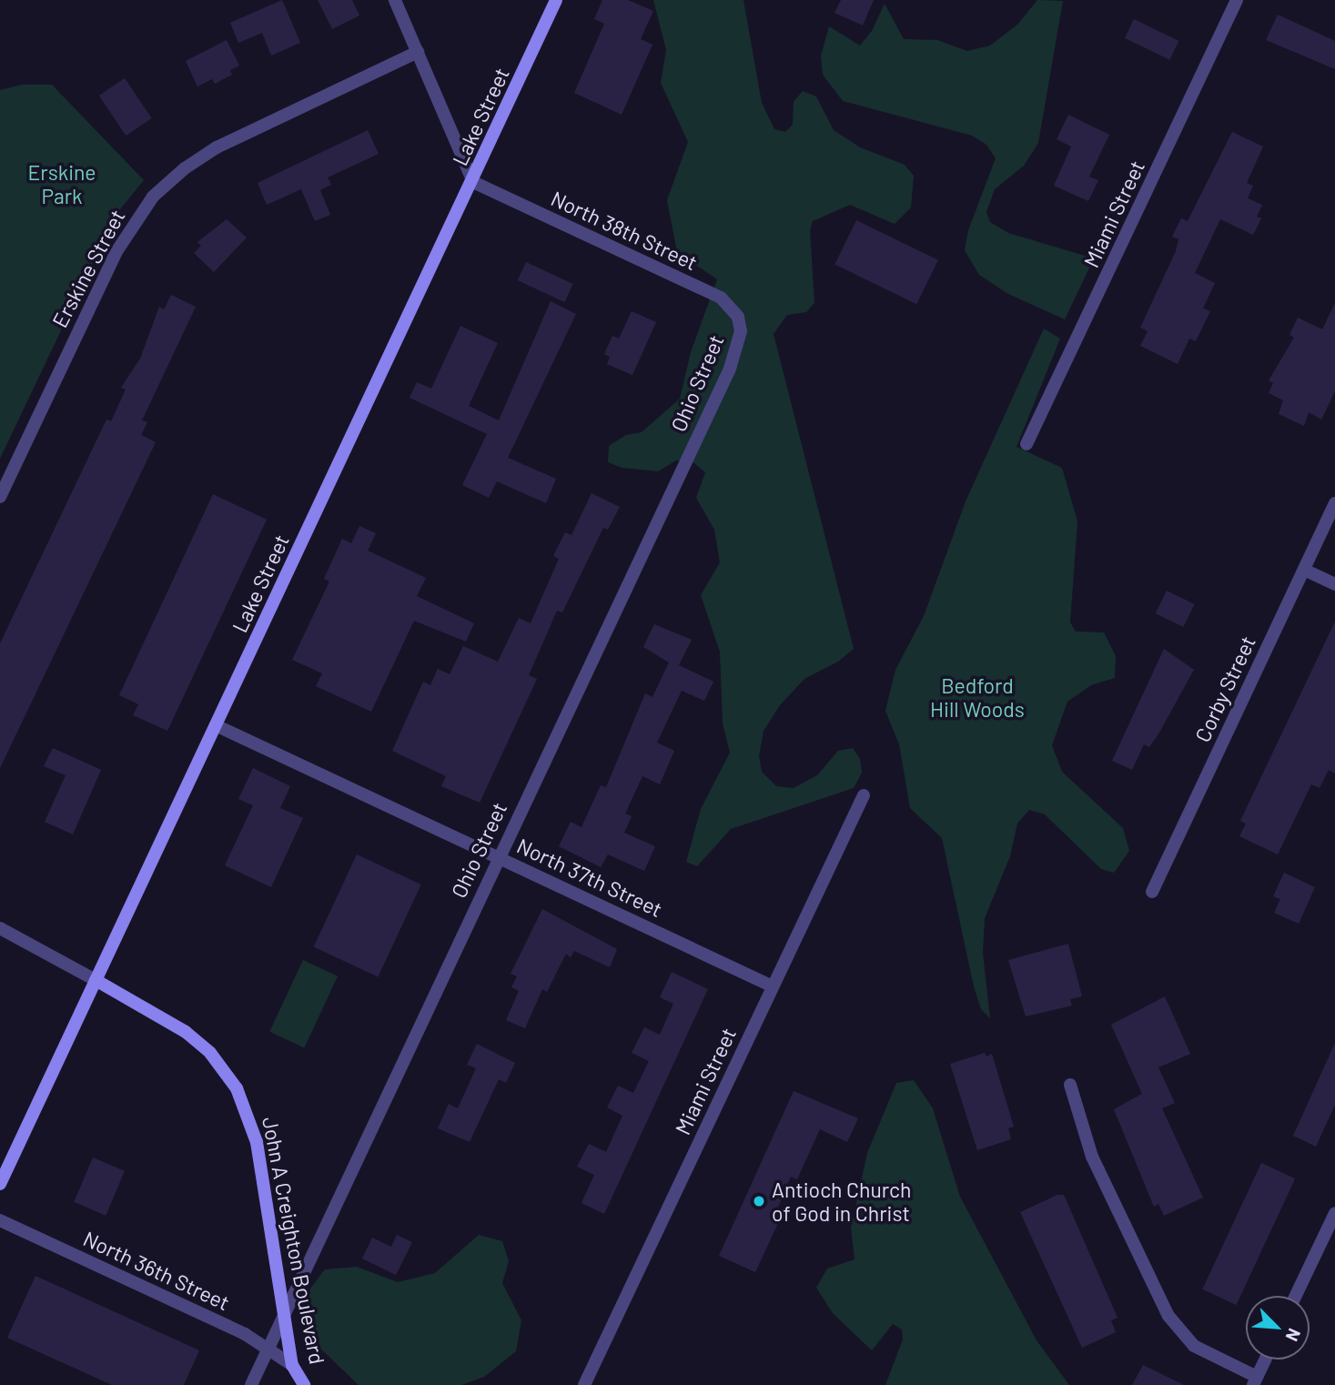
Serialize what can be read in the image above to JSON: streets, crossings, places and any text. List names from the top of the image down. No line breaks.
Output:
{"streets":{"main road":["Lake Street","John A Creighton Boulevard"],"street":["Miami Street","North 38th Street","Erskine Street","Ohio Street","Corby Street","North 37th Street","North 36th Street"]},"crossings":[["Lake Street","North 38th Street"],["Lake Street","North 37th Street"],["Lake Street","John A Creighton Boulevard"],["Miami Street","North 37th Street"],["North 38th Street","Ohio Street"],["Ohio Street","North 37th Street"],["Ohio Street","John A Creighton Boulevard"],["Ohio Street","North 36th Street"],["John A Creighton Boulevard","North 36th Street"]],"parks":["Erskine Park","Bedford Hill Woods"],"places":["Antioch Church of God in Christ"],"north":"bottom right"}
